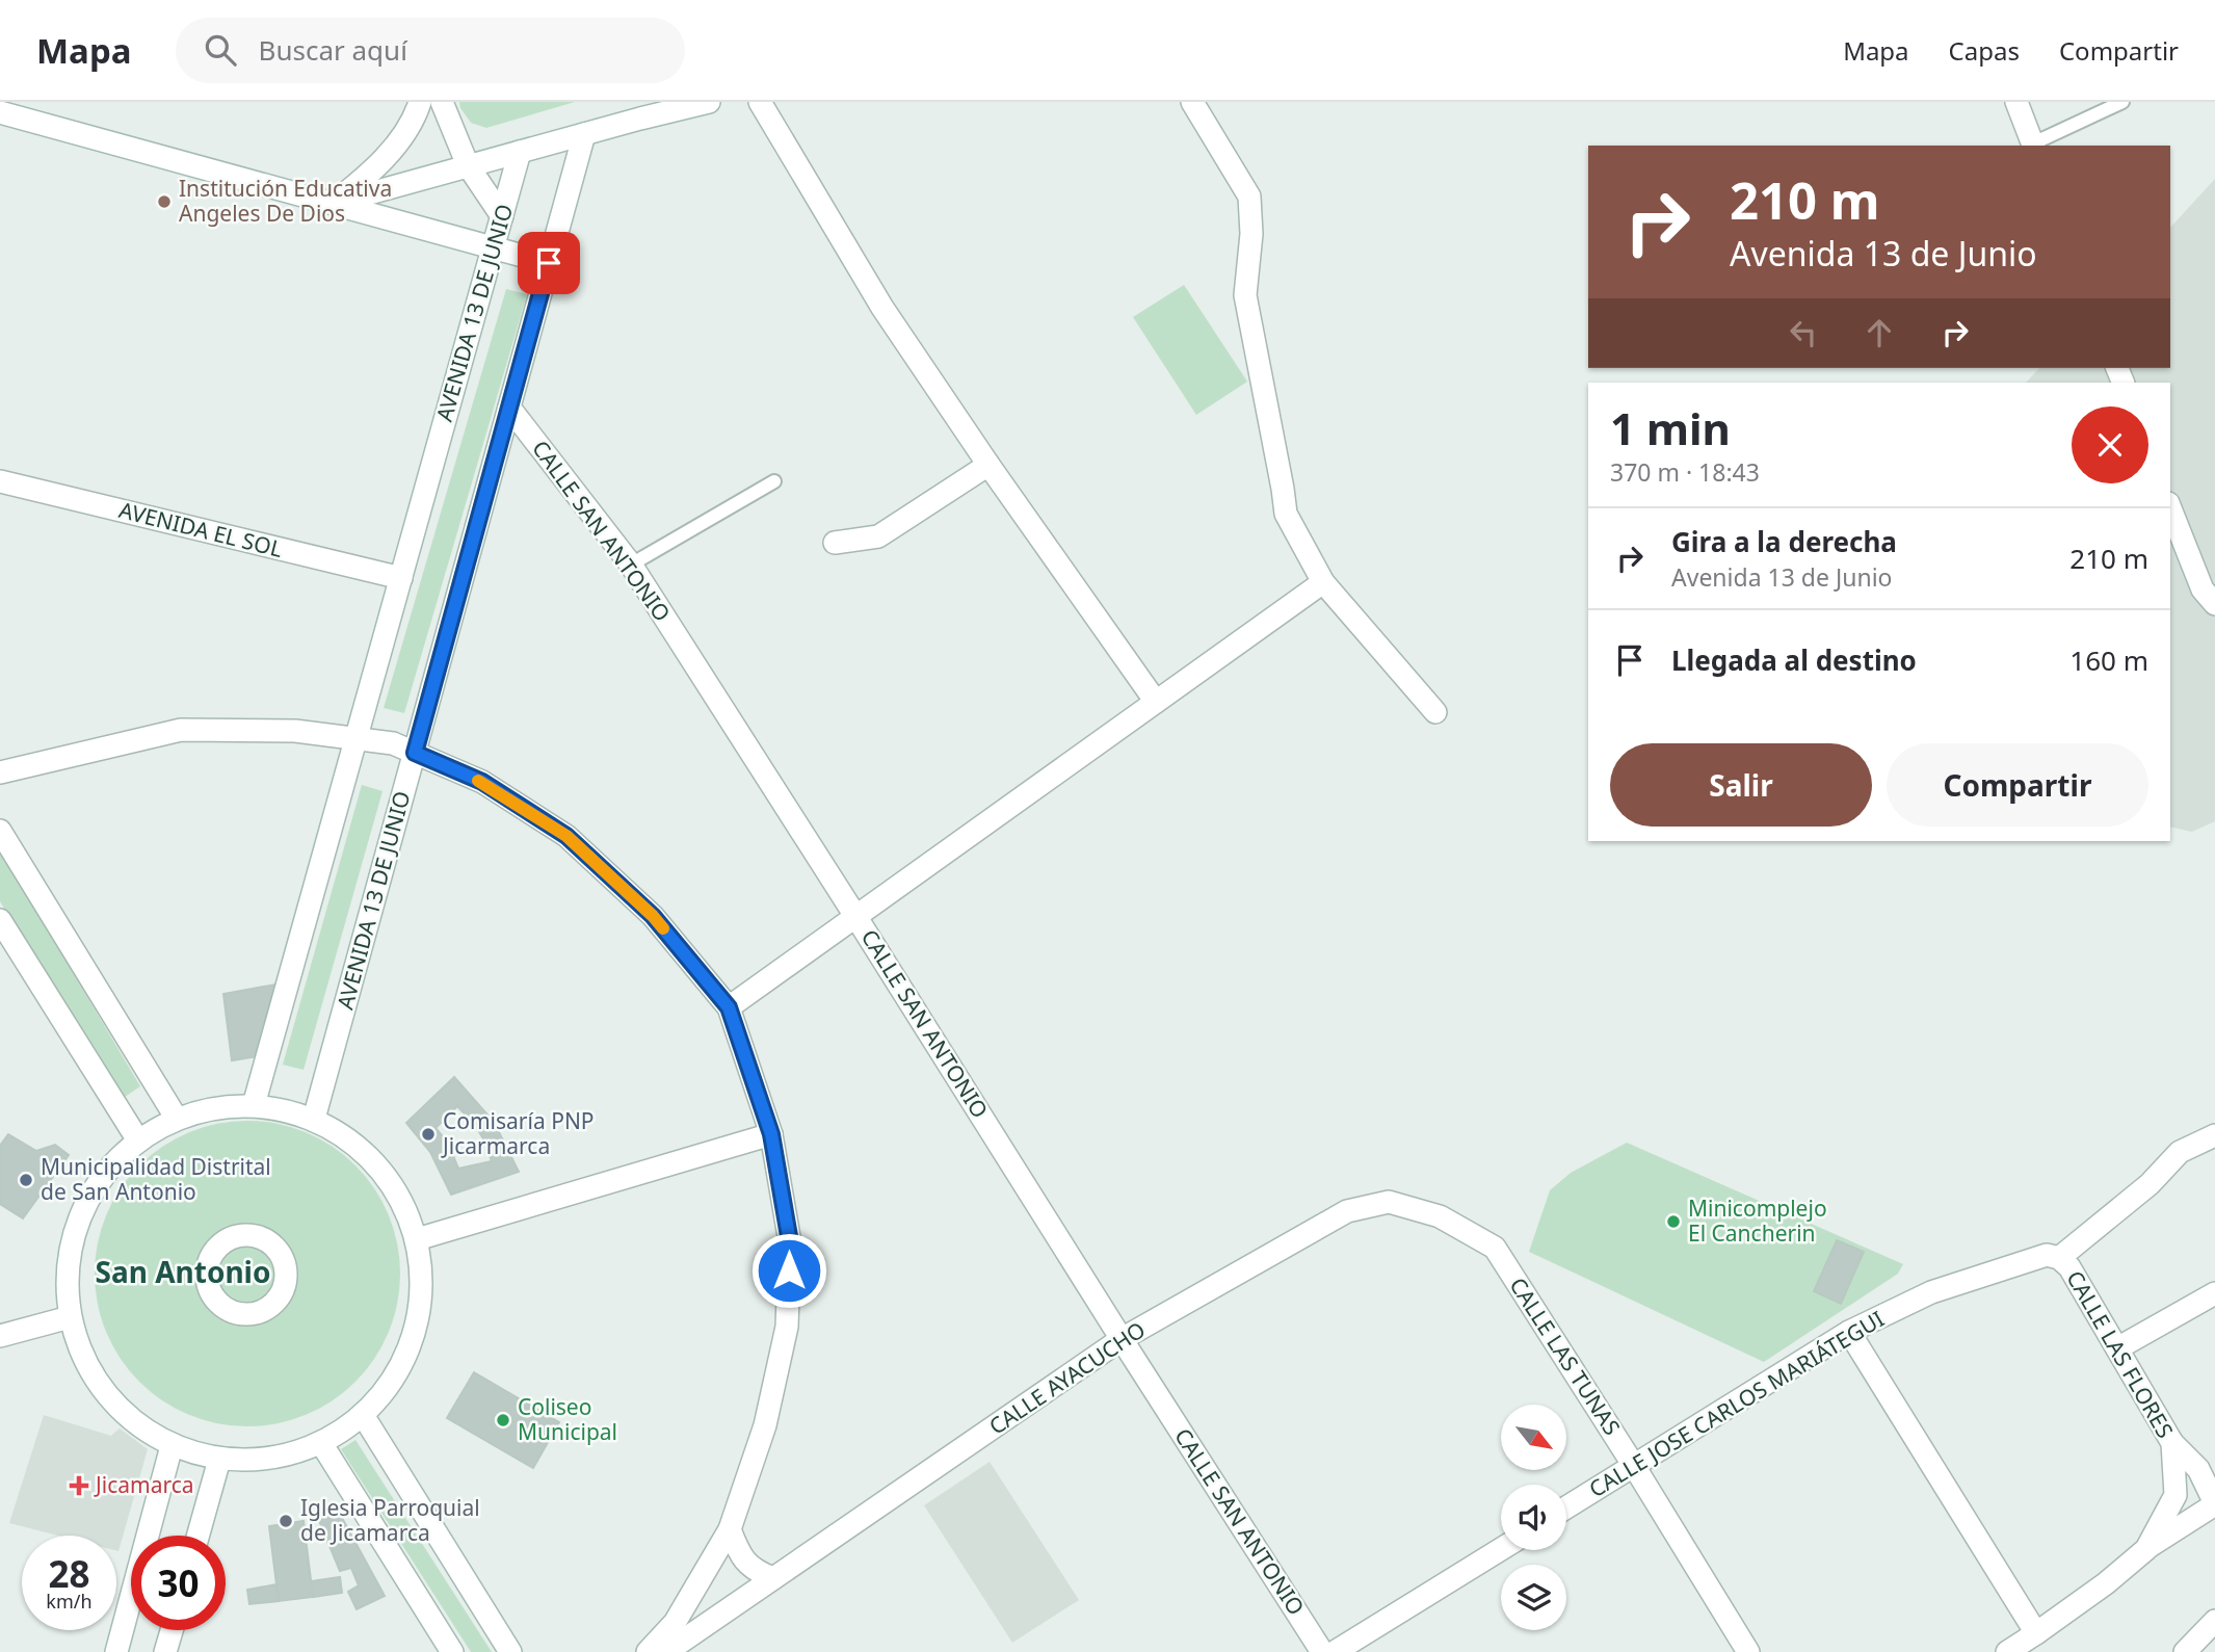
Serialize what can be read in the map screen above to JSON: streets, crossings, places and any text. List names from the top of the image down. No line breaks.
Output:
{"streets":{"street":["AVENIDA 13 DE JUNIO","AVENIDA EL SOL","CALLE SAN ANTONIO","CALLE LAS FLORES","CALLE LAS TUNAS","CALLE AYACUCHO","CALLE JOSE CARLOS MARIÁTEGUI"]},"crossings":[["AVENIDA 13 DE JUNIO","AVENIDA EL SOL"],["AVENIDA 13 DE JUNIO","CALLE SAN ANTONIO"],["CALLE SAN ANTONIO","CALLE AYACUCHO"],["CALLE LAS FLORES","CALLE JOSE CARLOS MARIÁTEGUI"],["CALLE LAS TUNAS","CALLE AYACUCHO"],["CALLE LAS TUNAS","CALLE JOSE CARLOS MARIÁTEGUI"]],"districts":["San Antonio"],"places":{"other":["Institución Educativa Angeles De Dios","Comisaría PNP Jicarmarca","Municipalidad Distrital de San Antonio","Minicomplejo El Cancherin","Coliseo Municipal","Iglesia Parroquial de Jicamarca"],"health":["Jicamarca"]},"north":"bottom right","page":{"header":"Mapa","search":"Buscar aquí","nav":["Mapa","Capas","Compartir"],"turn":["210 m","Avenida 13 de Junio"],"heading":["1 min","370 m · 18:43"],"list":[{"name":"Gira a la derecha","note":"Avenida 13 de Junio","value":"210 m"},{"name":"Llegada al destino","value":"160 m"}],"buttons":["Salir","Compartir"],"speed":"28 km/h","limit":"30"}}
